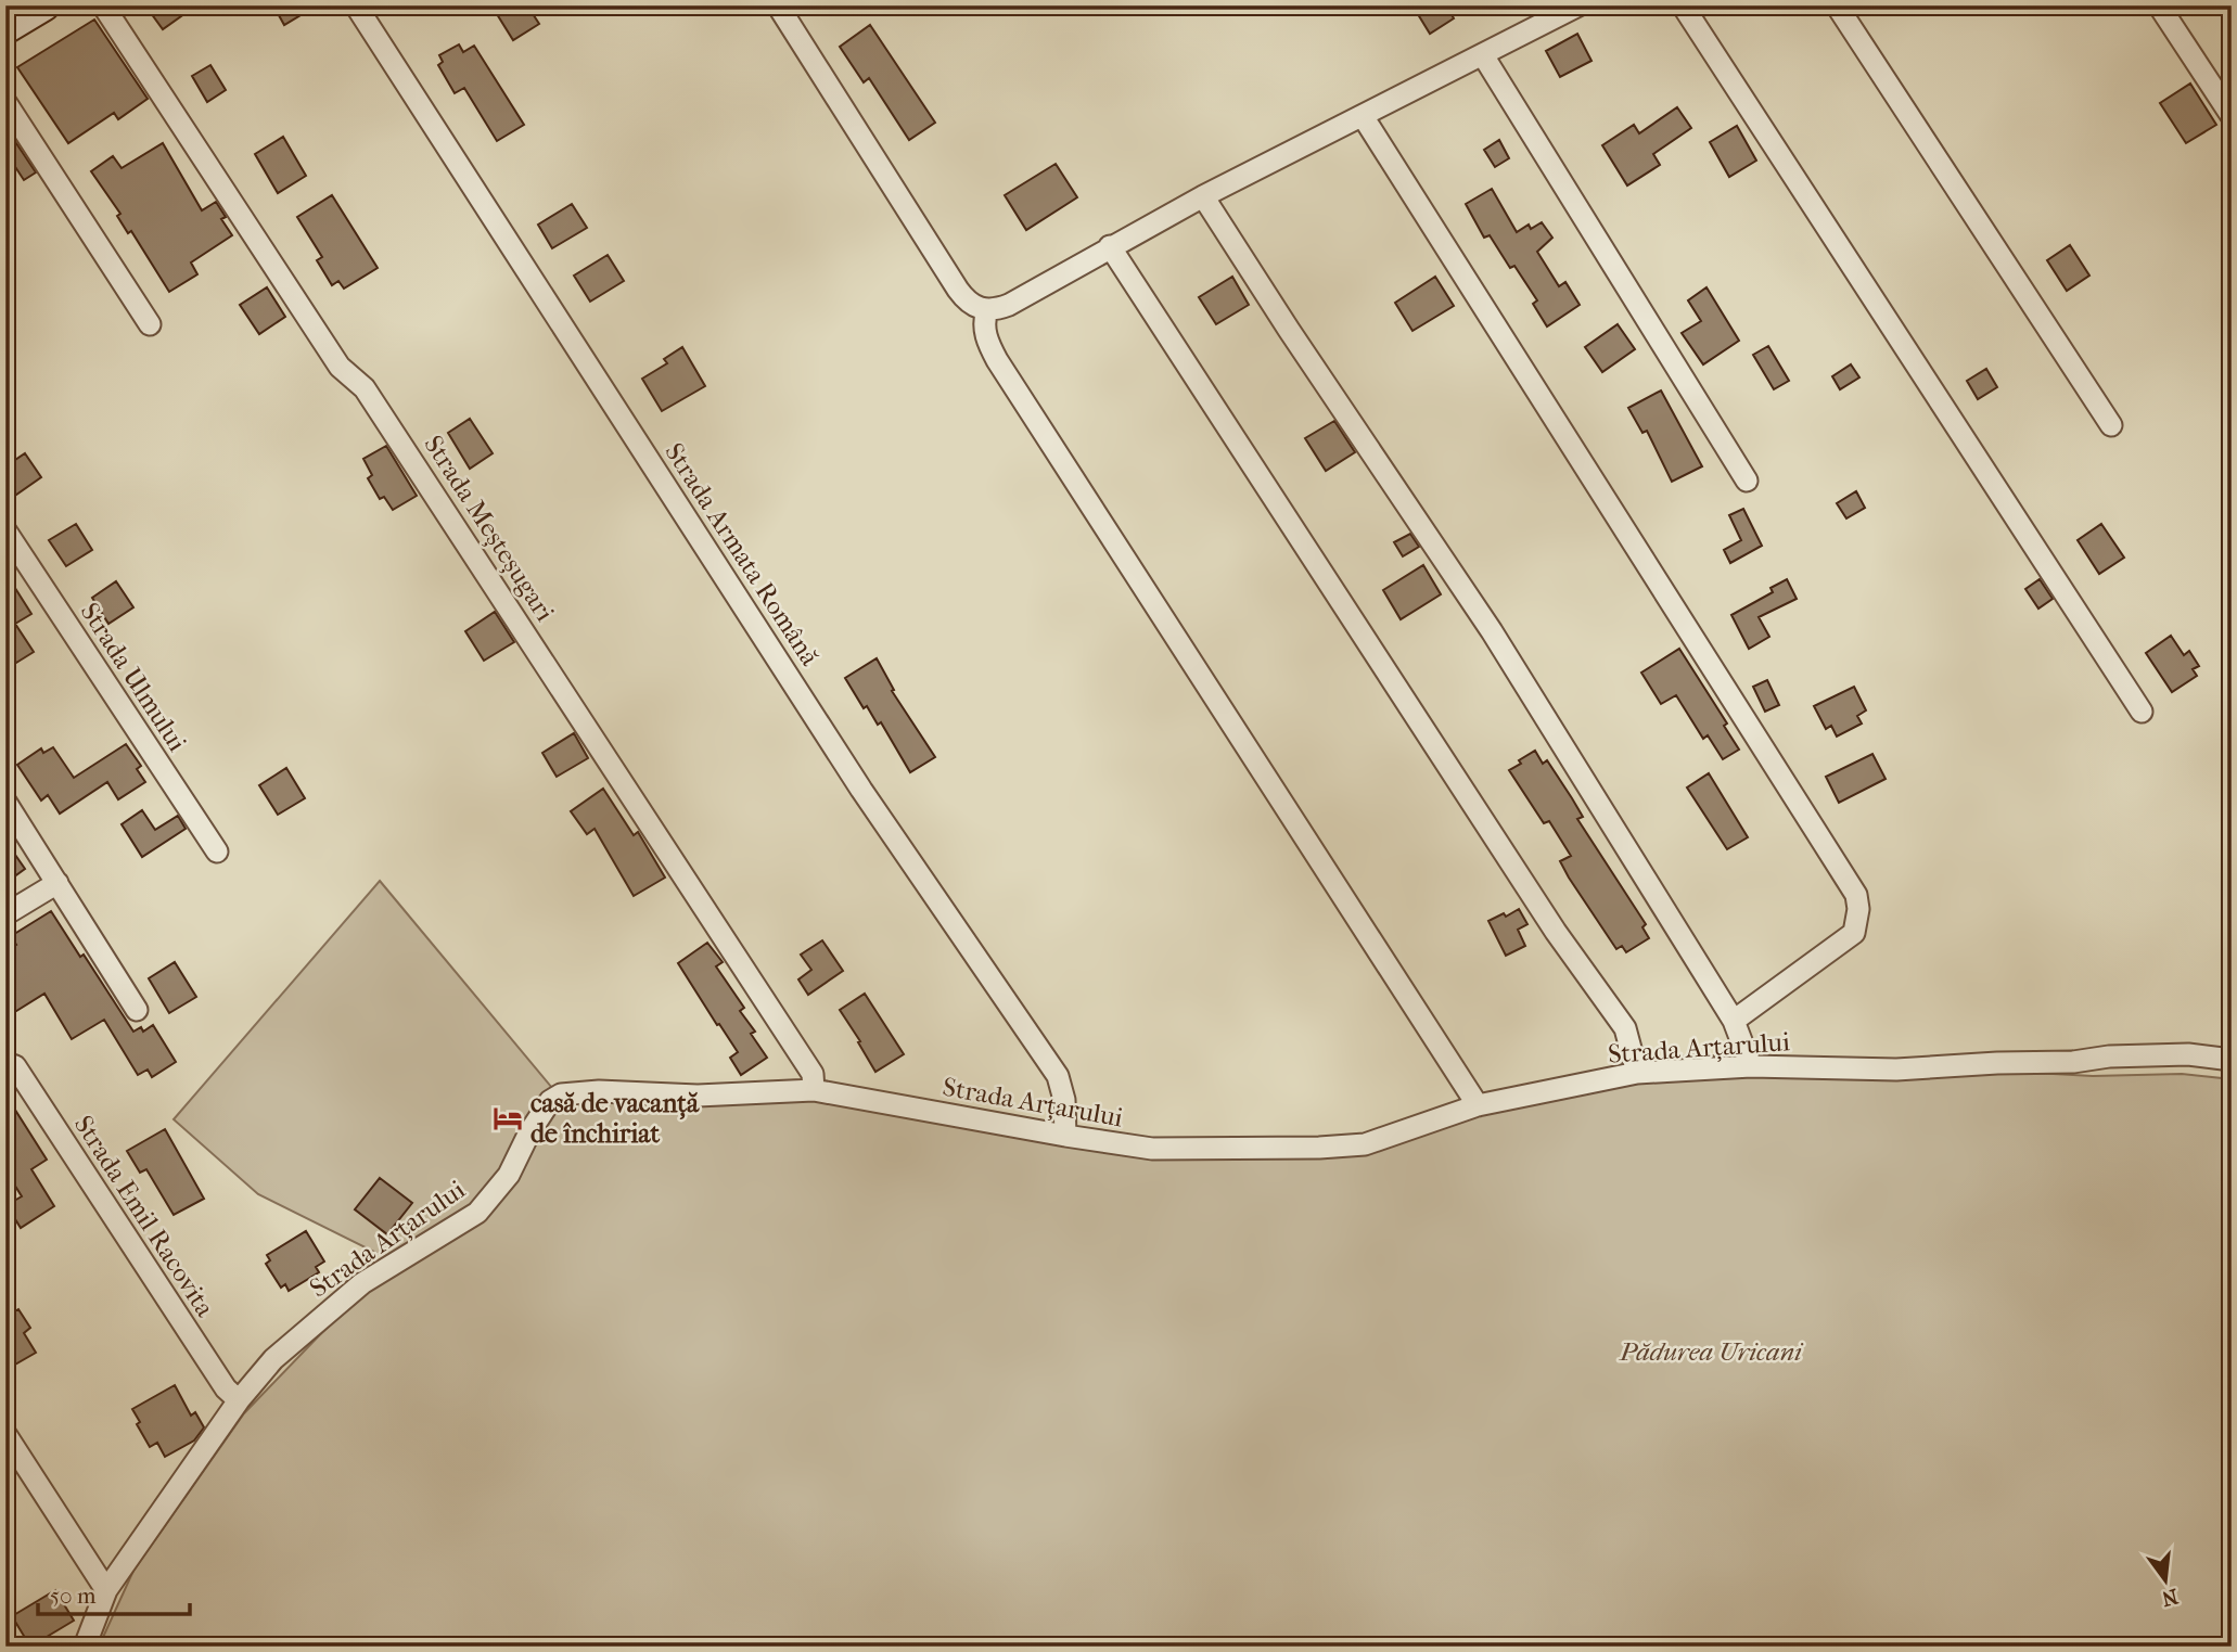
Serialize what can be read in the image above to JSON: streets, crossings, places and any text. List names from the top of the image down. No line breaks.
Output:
{"streets":{"street":["Strada Meșteșugari","Strada Armata Română","Strada Ulmului","Strada Arțarului","Strada Emil Racovita"]},"crossings":[["Strada Meșteșugari","Strada Arțarului"],["Strada Armata Română","Strada Arțarului"],["Strada Arțarului","Strada Emil Racovita"]],"parks":["Pădurea Uricani"],"places":{"hotel":["casă de vacanță de închiriat"]},"scale_bar":"50 m","north":"bottom"}
